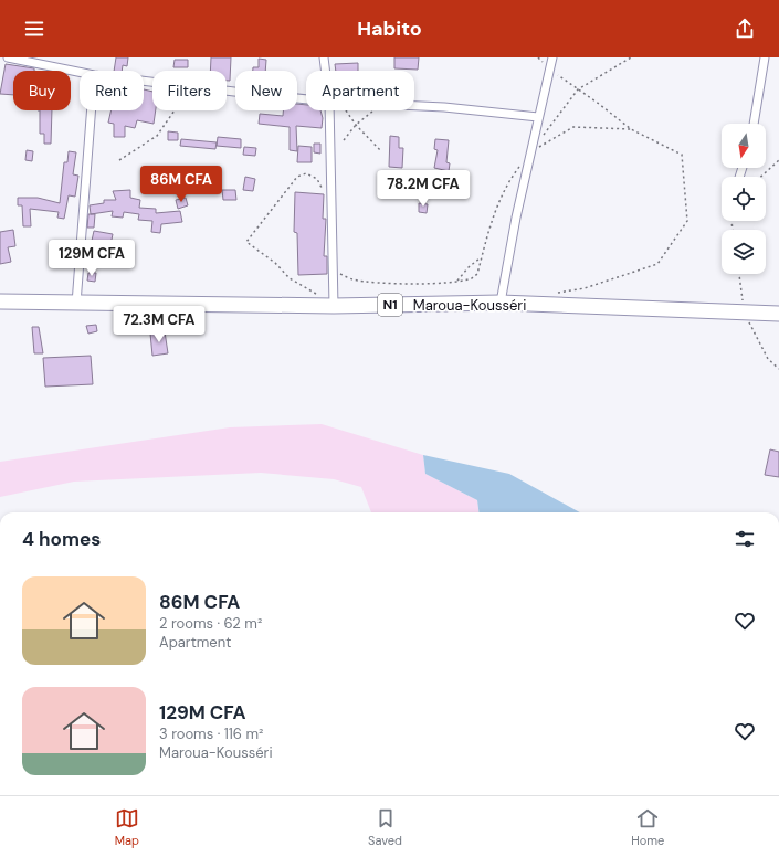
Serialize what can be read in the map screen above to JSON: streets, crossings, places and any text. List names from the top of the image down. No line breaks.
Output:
{"streets":{"highway":["N1","Maroua-Kousséri"]},"north":"bottom","page":{"header":"Habito","chip":["Buy","Rent","Filters","New","Apartment"],"price":["86M CFA","78.2M CFA","129M CFA","72.3M CFA"],"heading":"4 homes","list":[{"name":"86M CFA","note":"2 rooms · 62 m² · Apartment"},{"name":"129M CFA","note":"3 rooms · 116 m² · Maroua-Kousséri"}],"tabs":["Map","Saved","Home"]}}
